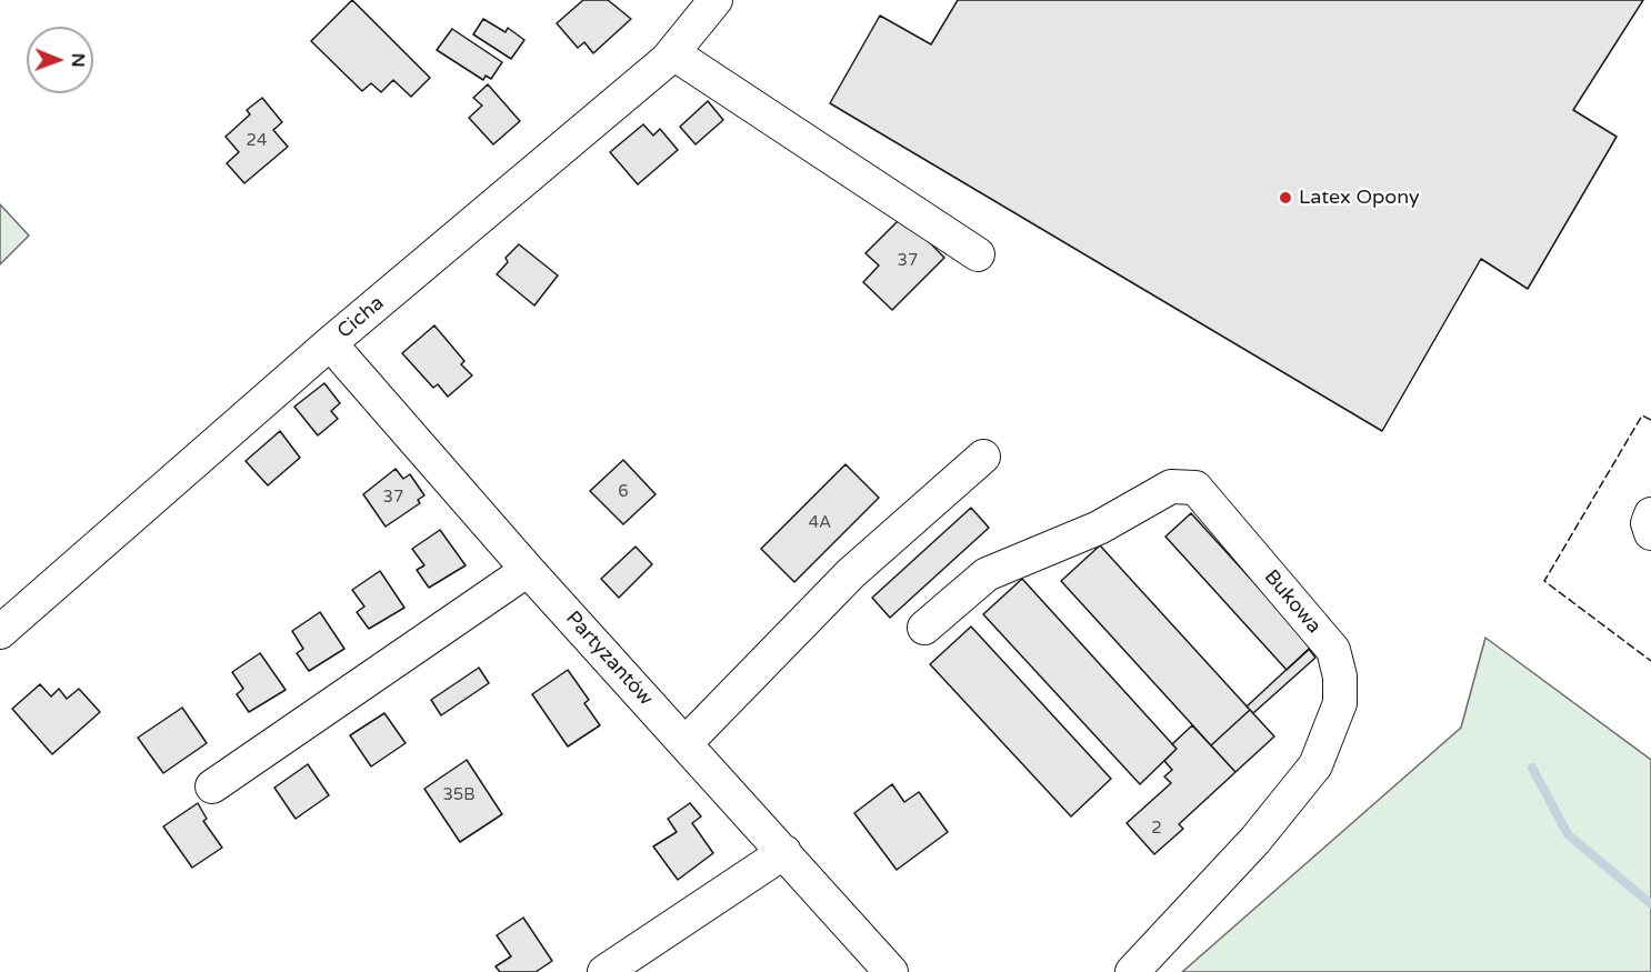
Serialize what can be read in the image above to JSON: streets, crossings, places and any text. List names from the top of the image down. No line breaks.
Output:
{"streets":{"street":["Cicha","Bukowa","Partyzantów"]},"crossings":[["Cicha","Partyzantów"]],"places":["Latex Opony"],"house_numbers":["24","37","6","37","4A","35B","2"],"north":"right"}
